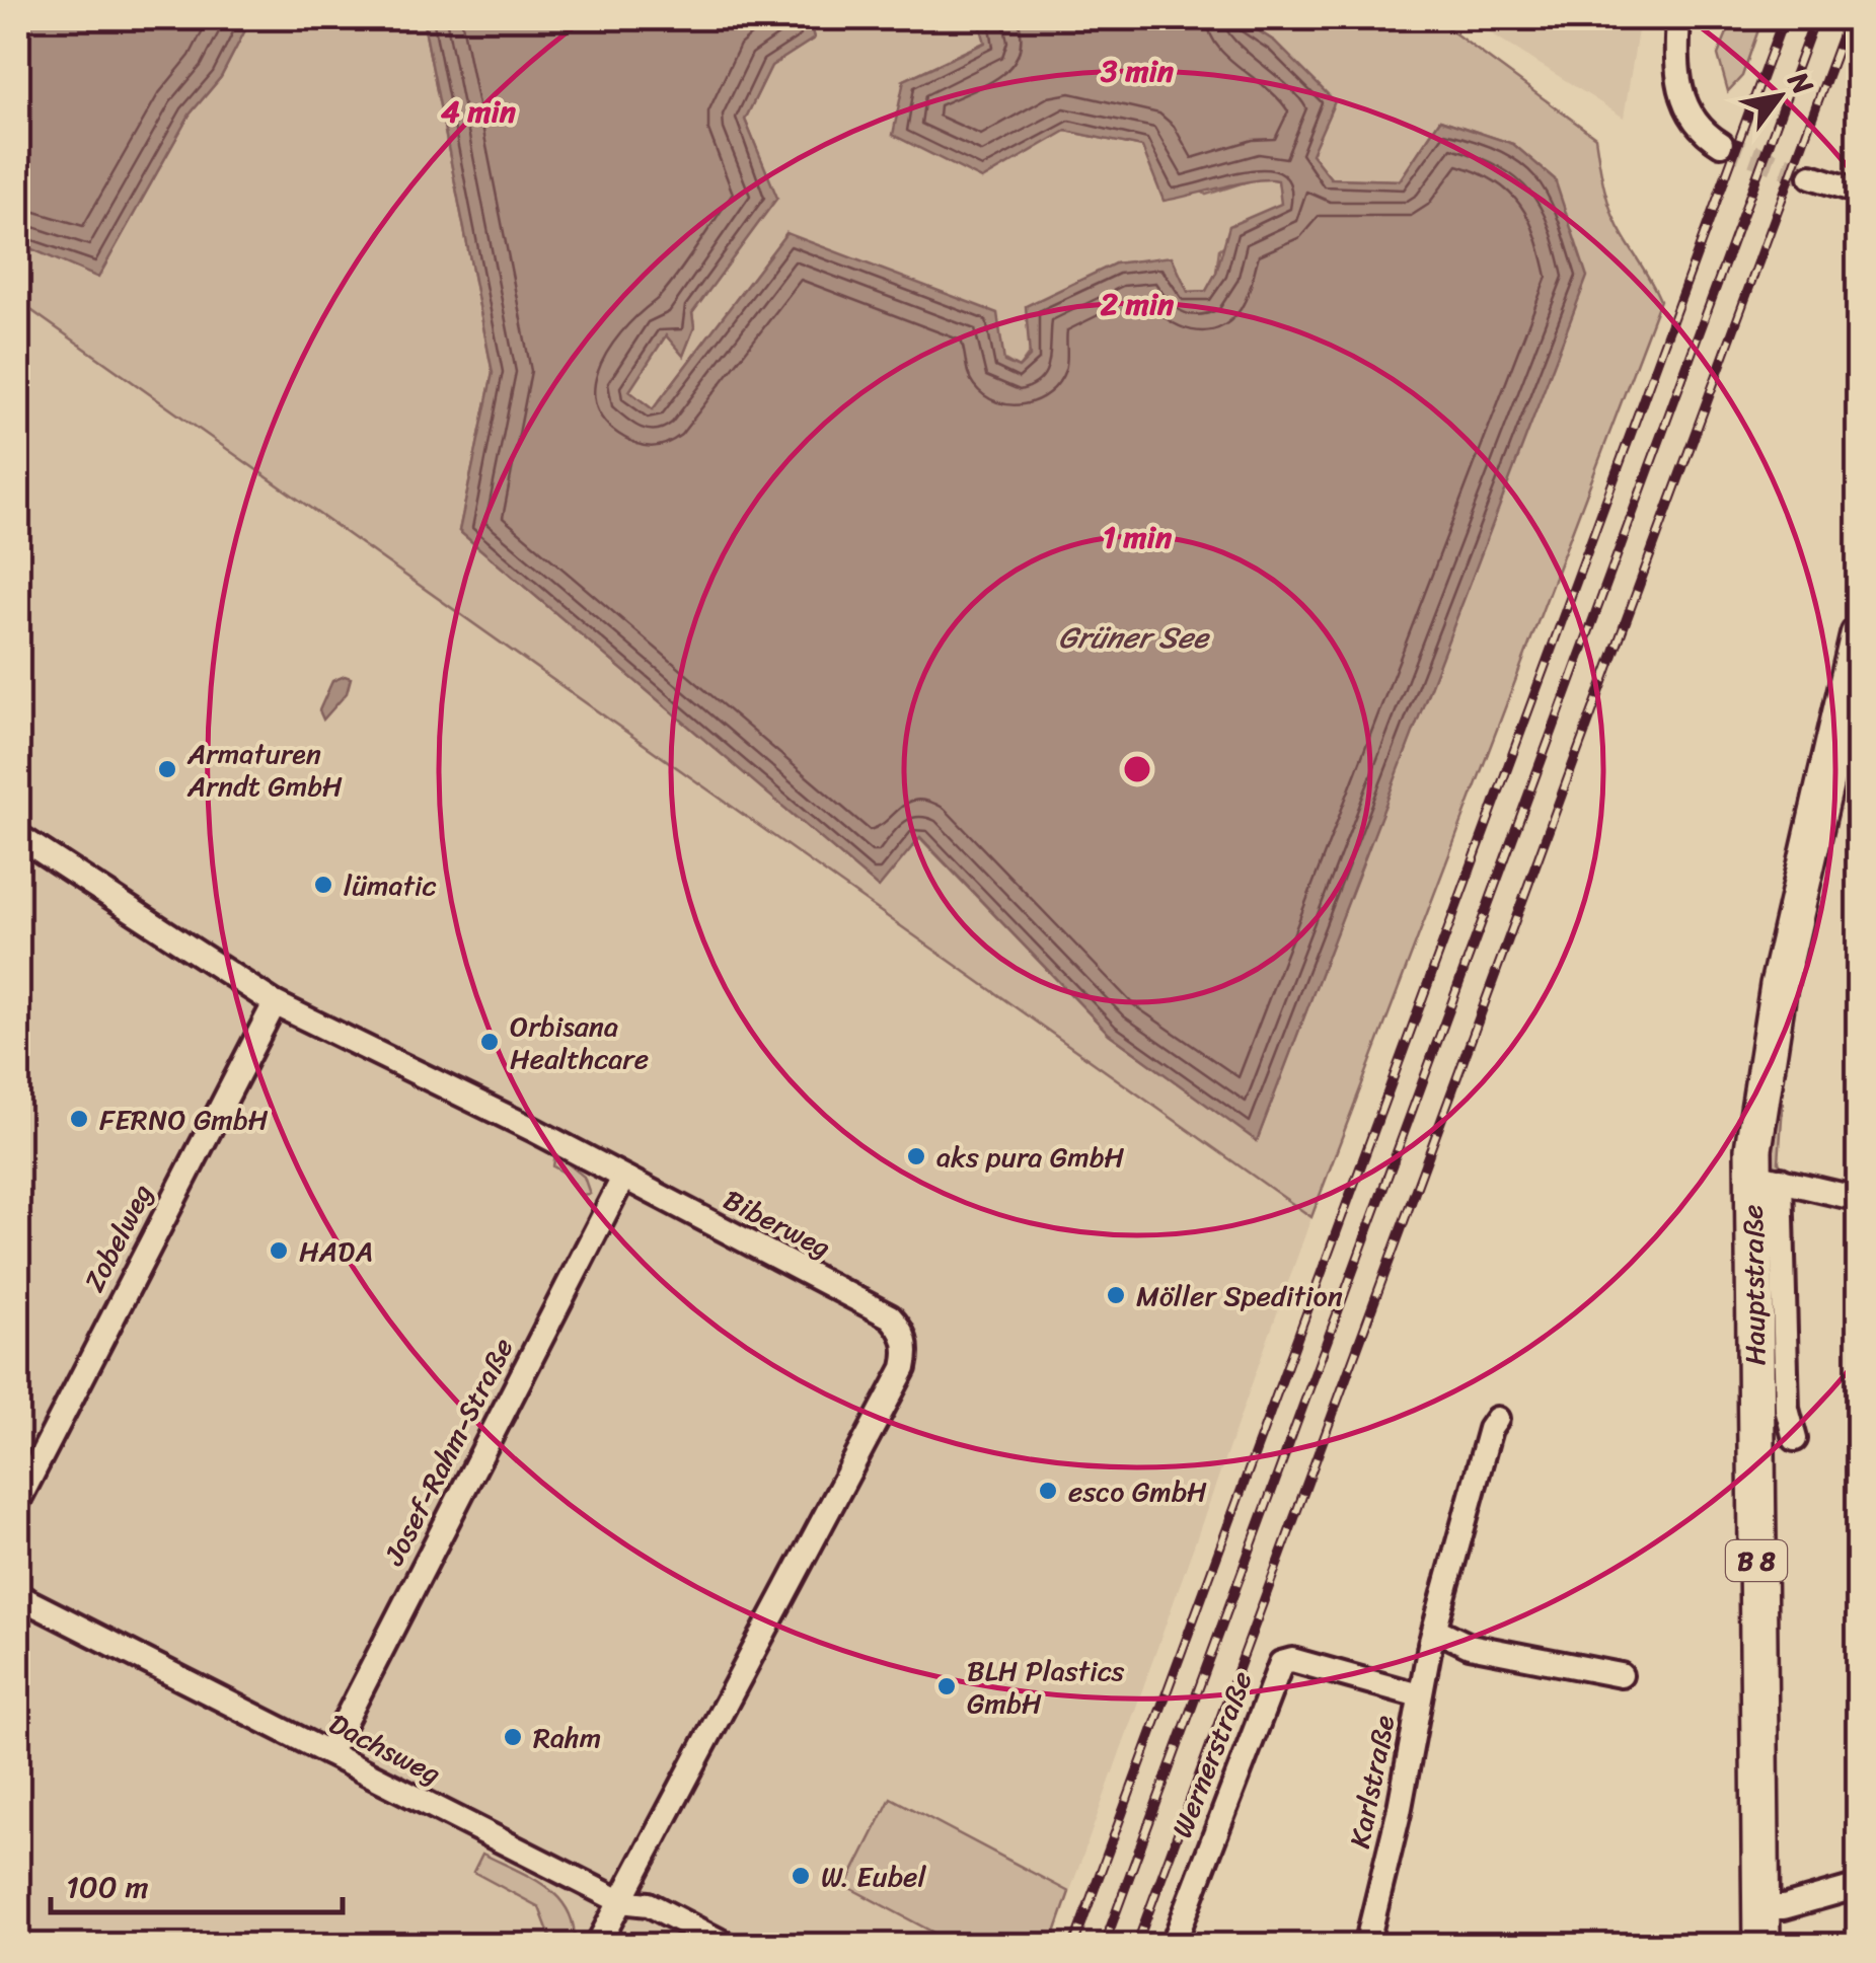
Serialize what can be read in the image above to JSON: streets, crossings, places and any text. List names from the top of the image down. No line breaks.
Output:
{"streets":{"main road":["Hauptstraße","B 8"],"street":["Biberweg","Zobelweg","Josef-Rahm-Straße","Dachsweg","Wernerstraße","Karlstraße"]},"crossings":[["Biberweg","Zobelweg"],["Biberweg","Josef-Rahm-Straße"],["Biberweg","Dachsweg"],["Josef-Rahm-Straße","Dachsweg"],["Wernerstraße","Karlstraße"]],"water":["Grüner See"],"places":["Armaturen Arndt GmbH","lümatic","Orbisana Healthcare","FERNO GmbH","aks pura GmbH","HADA","Möller Spedition","esco GmbH","BLH Plastics GmbH","Rahm","W. Eubel"],"scale_bar":"100 m","north":"top right","rings":["3 min","4 min","2 min","1 min"]}
